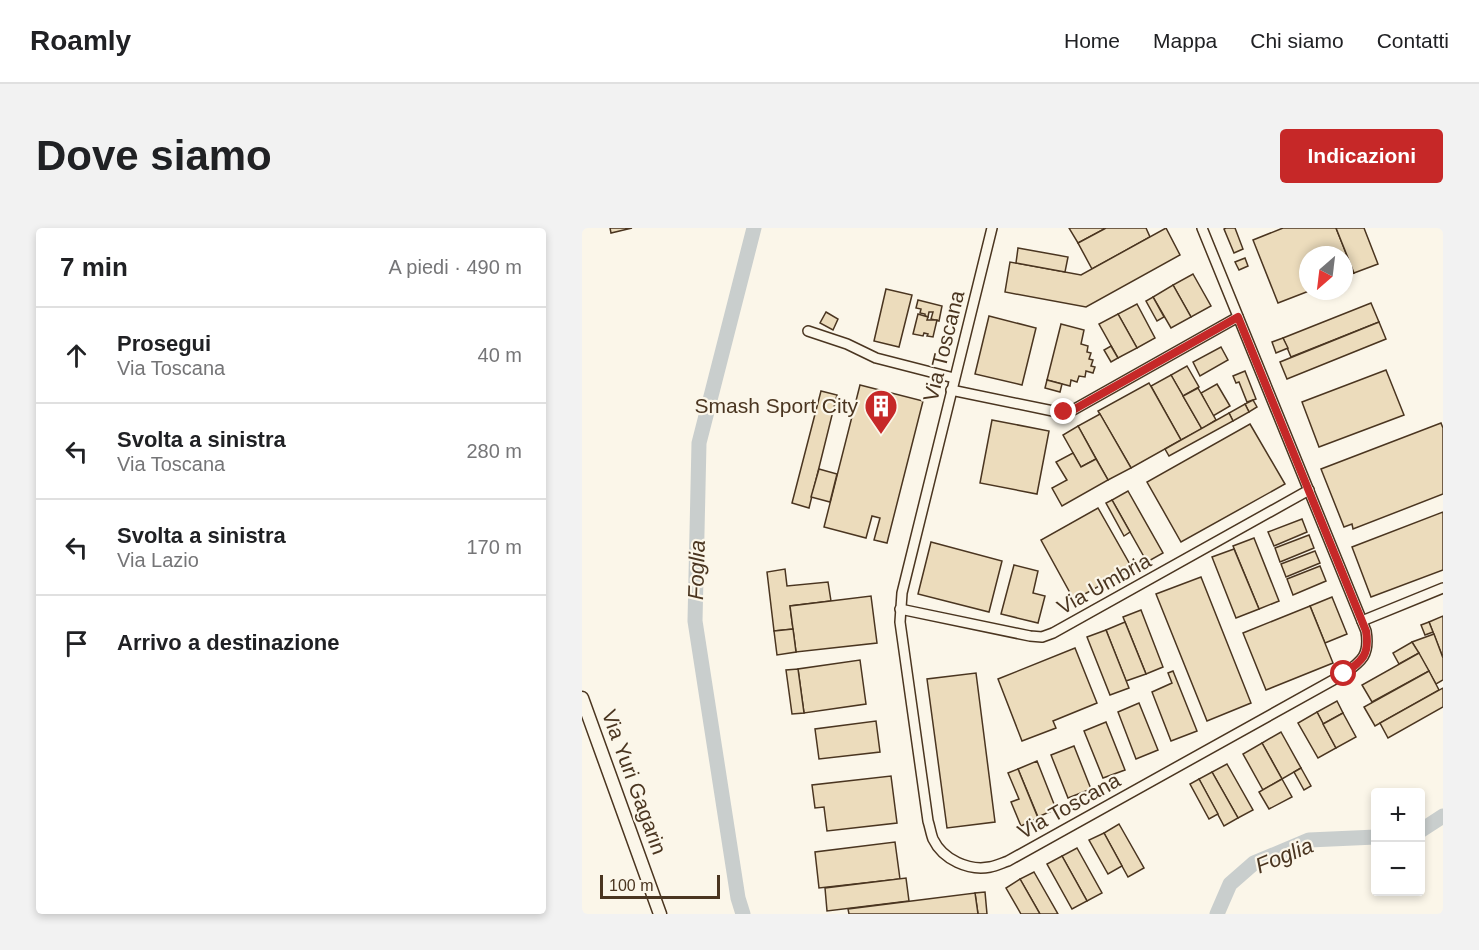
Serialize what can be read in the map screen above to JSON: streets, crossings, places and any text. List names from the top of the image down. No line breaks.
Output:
{"streets":{"main road":["Via Yuri Gagarin"],"street":["Via Toscana","Via Umbria"]},"crossings":[["Via Toscana","Via Umbria"]],"water":["Foglia"],"places":{"building":["Smash Sport City"]},"scale_bar":"100 m","north":"bottom left","page":{"header":"Roamly","nav":["Home","Mappa","Chi siamo","Contatti"],"buttons":"Indicazioni","title":"Dove siamo","heading":["7 min","A piedi · 490 m"],"list":[["Prosegui","Via Toscana","40 m"],["Svolta a sinistra","Via Toscana","280 m"],["Svolta a sinistra","Via Lazio","170 m"],"Arrivo a destinazione"],"map_buttons":["+","−"],"scale":"100 m"}}
